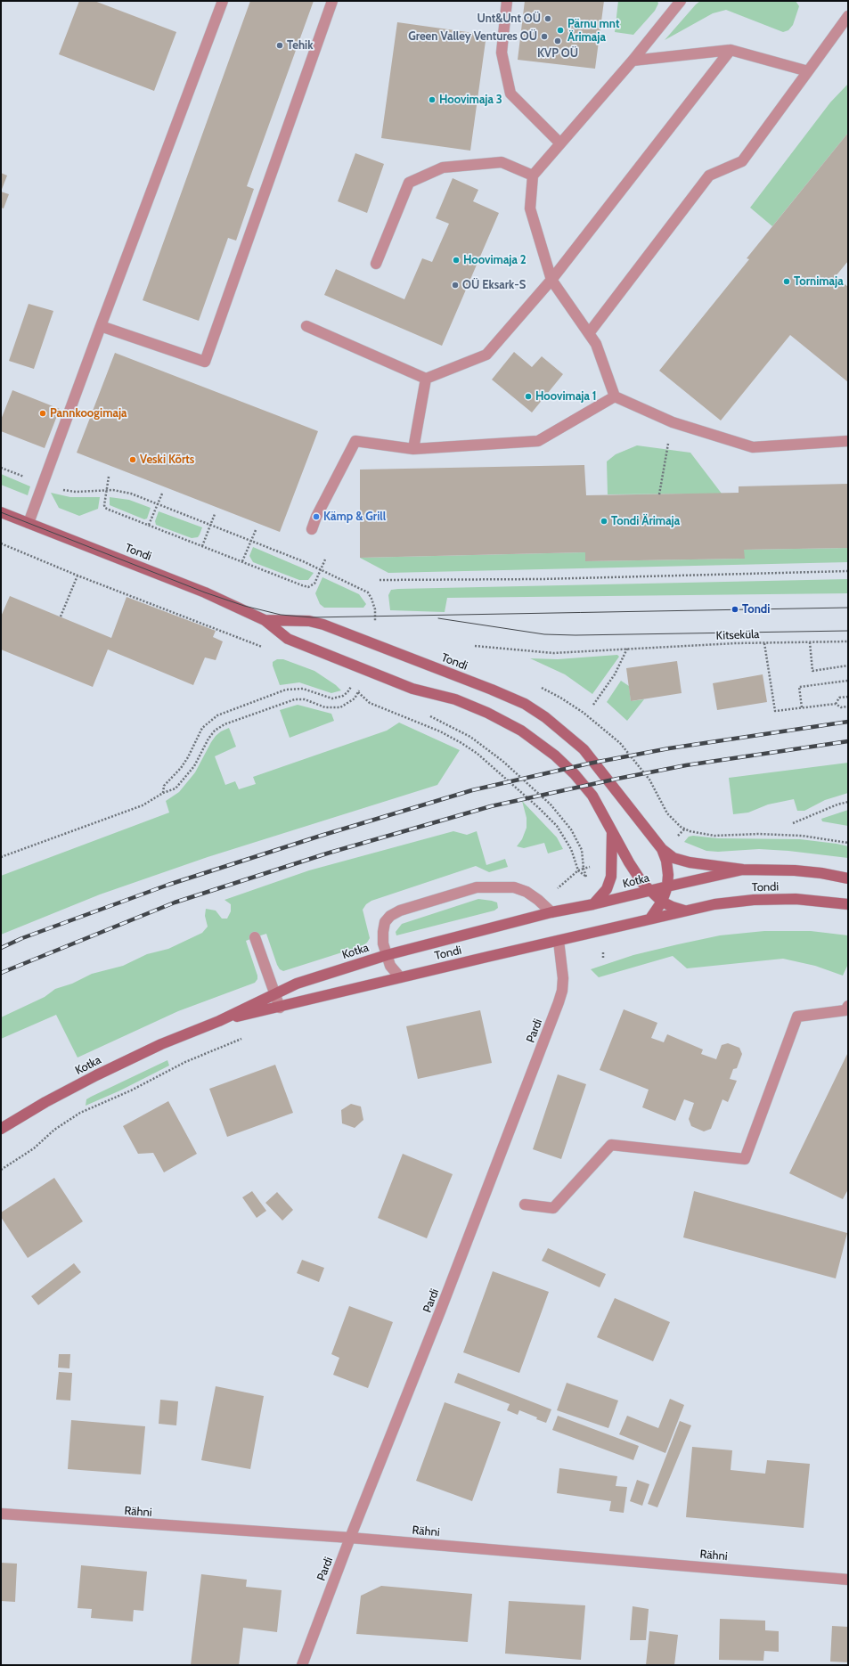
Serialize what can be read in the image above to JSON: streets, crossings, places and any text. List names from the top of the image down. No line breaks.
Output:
{"streets":{"street":["Tondi","Kotka","Pardi","Rähni"],"path":["Kitseküla"]},"crossings":[["Tondi","Kotka"],["Tondi","Pardi"],["Pardi","Rähni"]],"places":["Unt&Unt OÜ","Pärnu mnt Ärimaja","Green Valley Ventures OÜ","KVP OÜ","Tehik","Hoovimaja 3","Hoovimaja 2","Tornimaja","OÜ Eksark-S","Hoovimaja 1","Pannkoogimaja","Veski Kõrts","Kämp & Grill","Tondi Ärimaja","Tondi"]}
